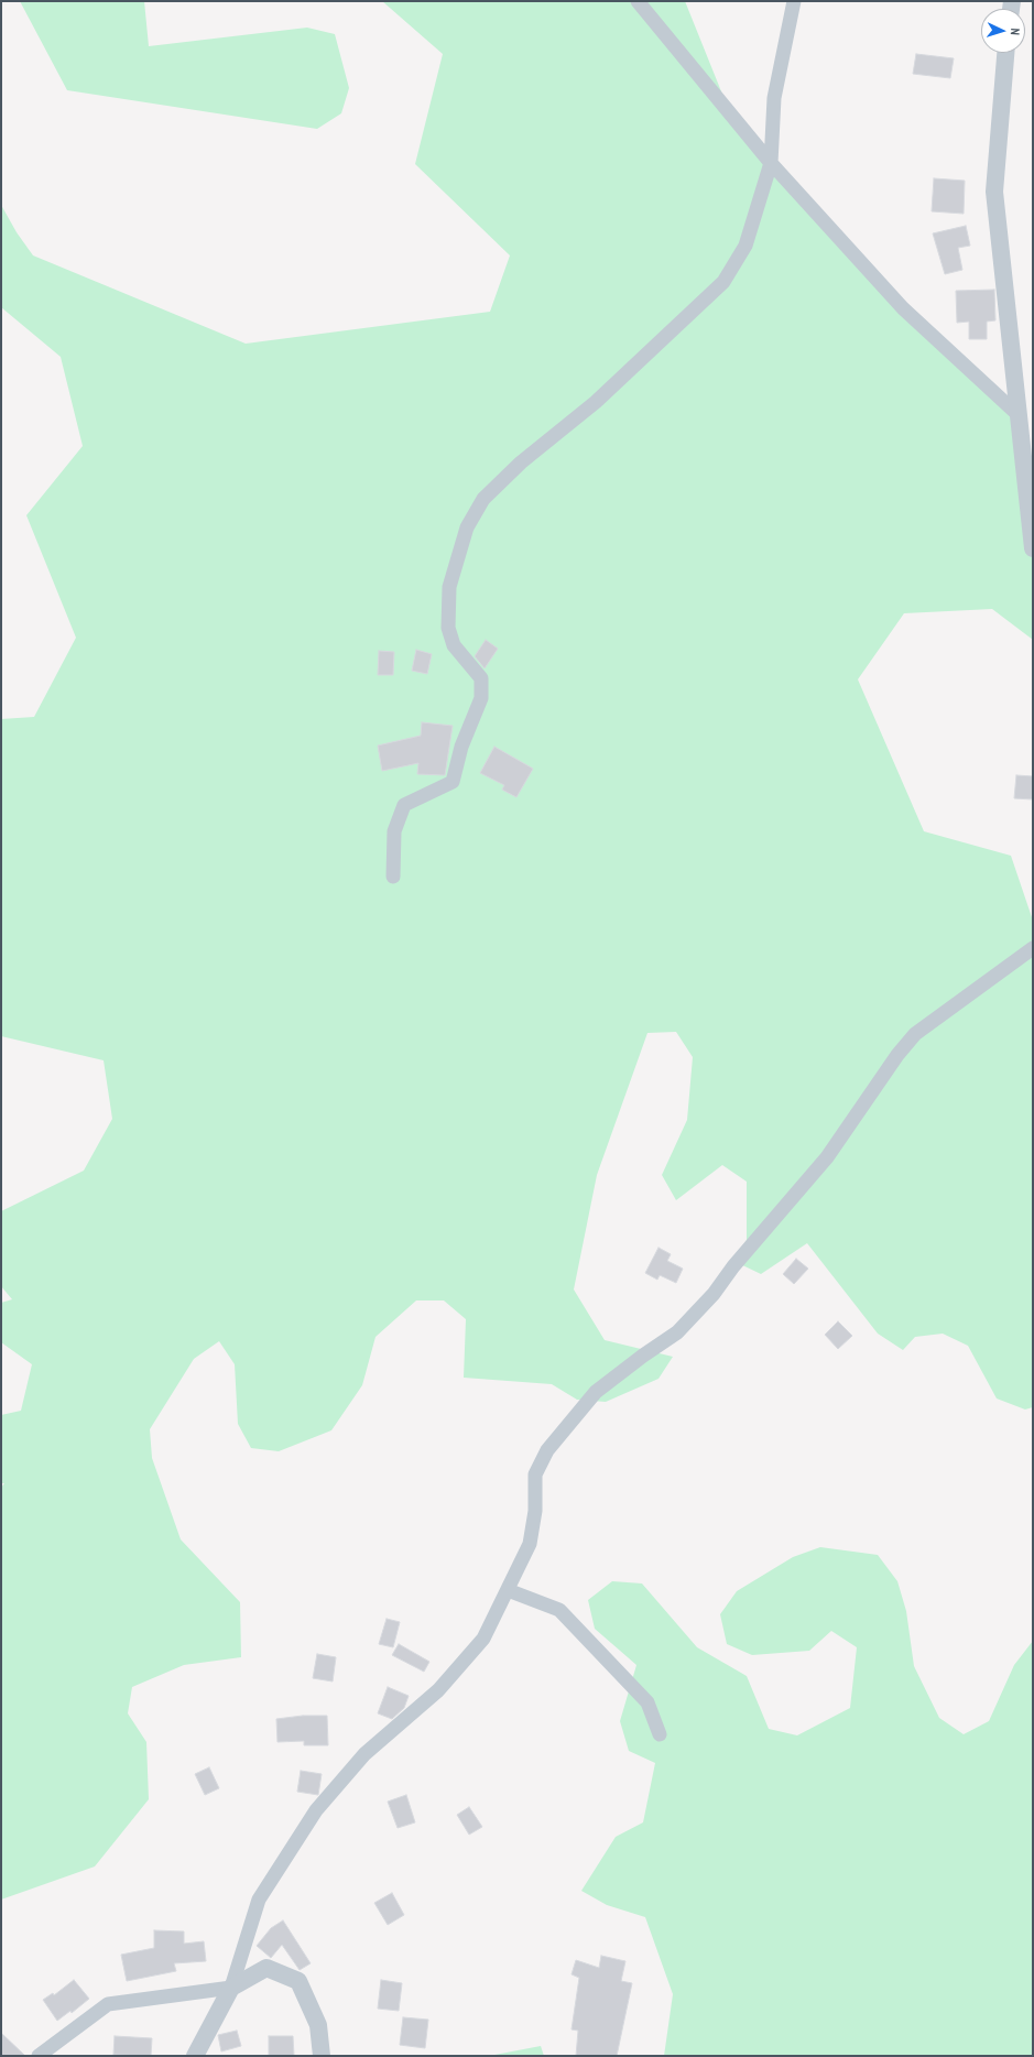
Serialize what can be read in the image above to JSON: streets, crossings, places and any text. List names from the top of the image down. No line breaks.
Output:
{"north":"right"}
